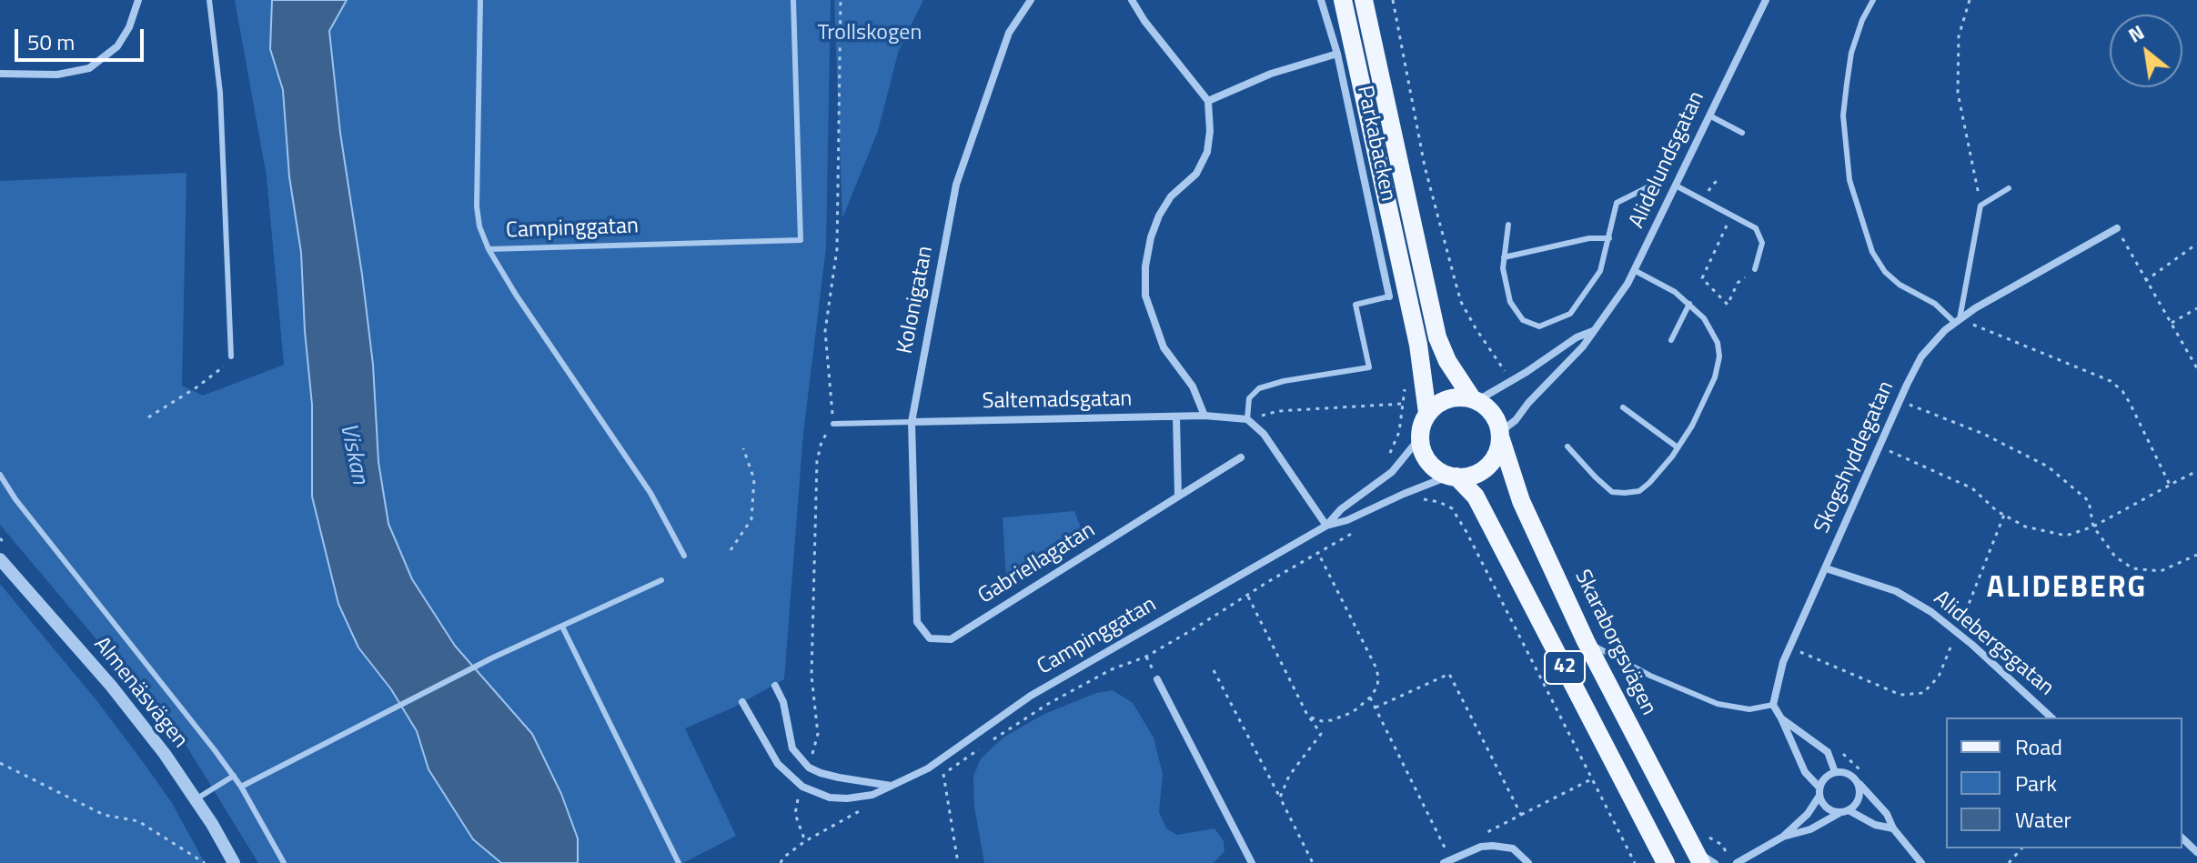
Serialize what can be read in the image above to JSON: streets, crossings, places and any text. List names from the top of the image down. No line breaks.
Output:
{"streets":{"main road":["Skaraborgsvägen","42"],"street":["Parkabacken","Alidelundsgatan","Campinggatan","Kolonigatan","Saltemadsgatan","Skogshyddegatan","Gabriellagatan","Alidebergsgatan","Almenäsvägen"]},"crossings":[["Alidelundsgatan","Campinggatan"],["Alidelundsgatan","Skaraborgsvägen"],["Alidelundsgatan","42"],["Campinggatan","Skaraborgsvägen"],["Campinggatan","42"],["Kolonigatan","Saltemadsgatan"],["Kolonigatan","Gabriellagatan"],["Skogshyddegatan","Alidebergsgatan"],["Skaraborgsvägen","42"]],"districts":["ALIDEBERG"],"water":["Viskan"],"parks":["Trollskogen"],"legend":["Road","Park","Water"],"scale_bar":"50 m","north":"top left"}
